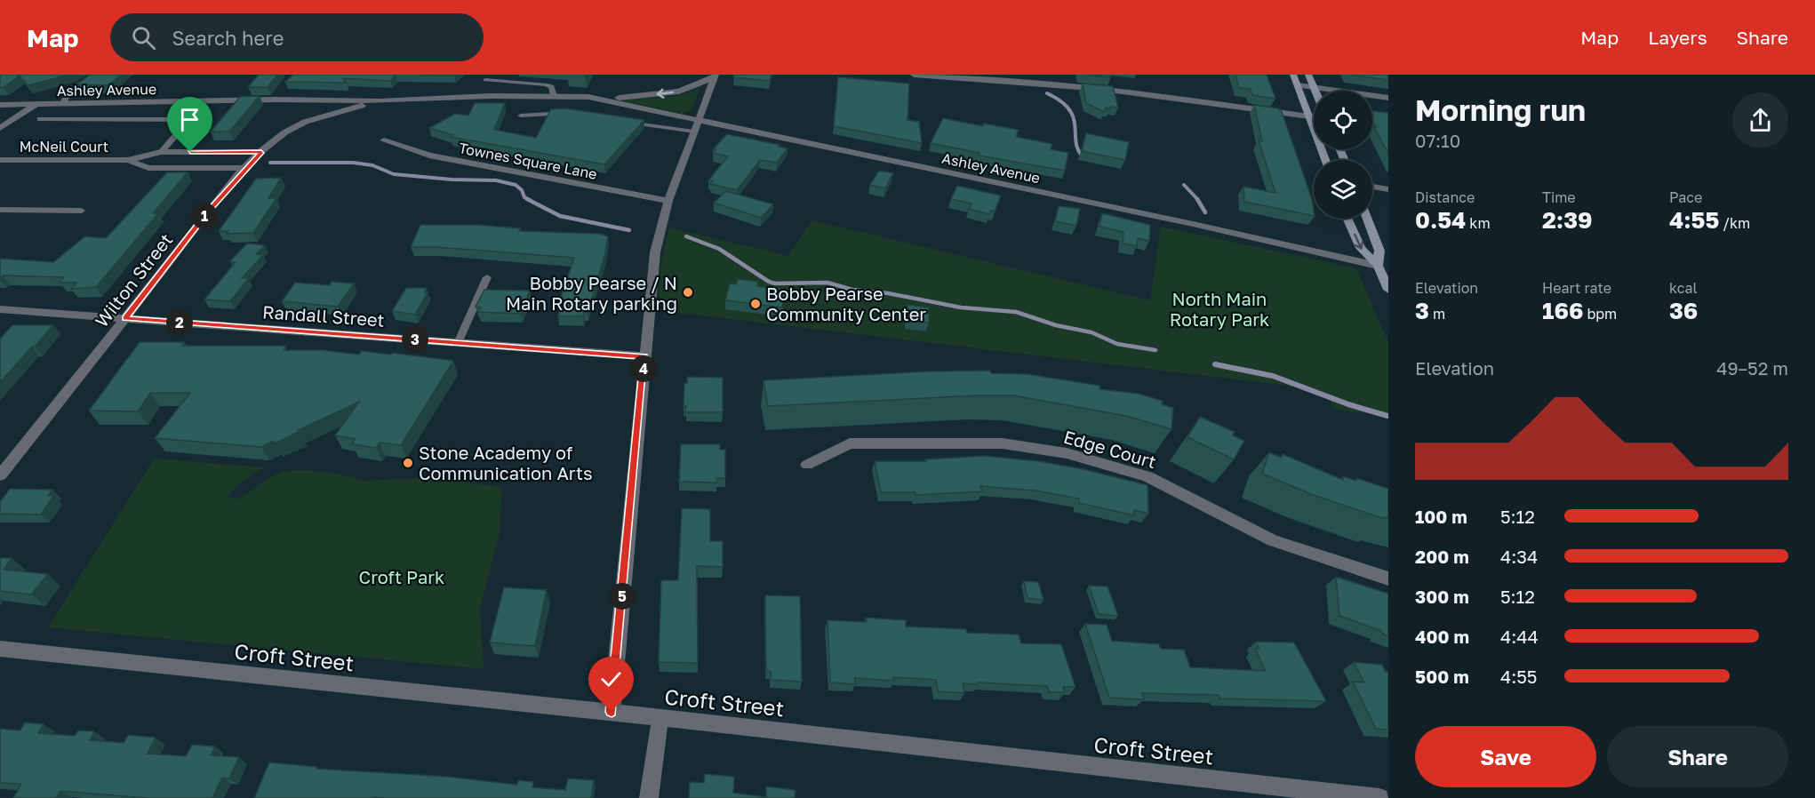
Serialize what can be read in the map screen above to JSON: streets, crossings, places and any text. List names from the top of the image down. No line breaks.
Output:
{"streets":{"street":["Ashley Avenue","McNeil Court","Townes Square Lane","Wilton Street","Randall Street","Edge Court","Croft Street"]},"crossings":[["Ashley Avenue","McNeil Court"],["Ashley Avenue","Wilton Street"],["McNeil Court","Wilton Street"],["Wilton Street","Randall Street"]],"parks":["North Main Rotary Park","Croft Park"],"places":["Bobby Pearse / N Main Rotary parking","Bobby Pearse Community Center","Stone Academy of Communication Arts"],"page":{"header":"Map","search":"Search here","nav":["Map","Layers","Share"],"heading":["Morning run","07:10"],"stats":[["Distance","0.54 km"],["Time","2:39"],["Pace","4:55 /km"],["Elevation","3 m"],["Heart rate","166 bpm"],["kcal","36"]],"pins":["1","2","3","4","5"],"chart":["Elevation","49–52 m"],"list":[{"name":"100 m","note":"5:12"},{"name":"200 m","note":"4:34"},{"name":"300 m","note":"5:12"},{"name":"400 m","note":"4:44"},{"name":"500 m","note":"4:55"}],"buttons":["Save","Share"]}}
